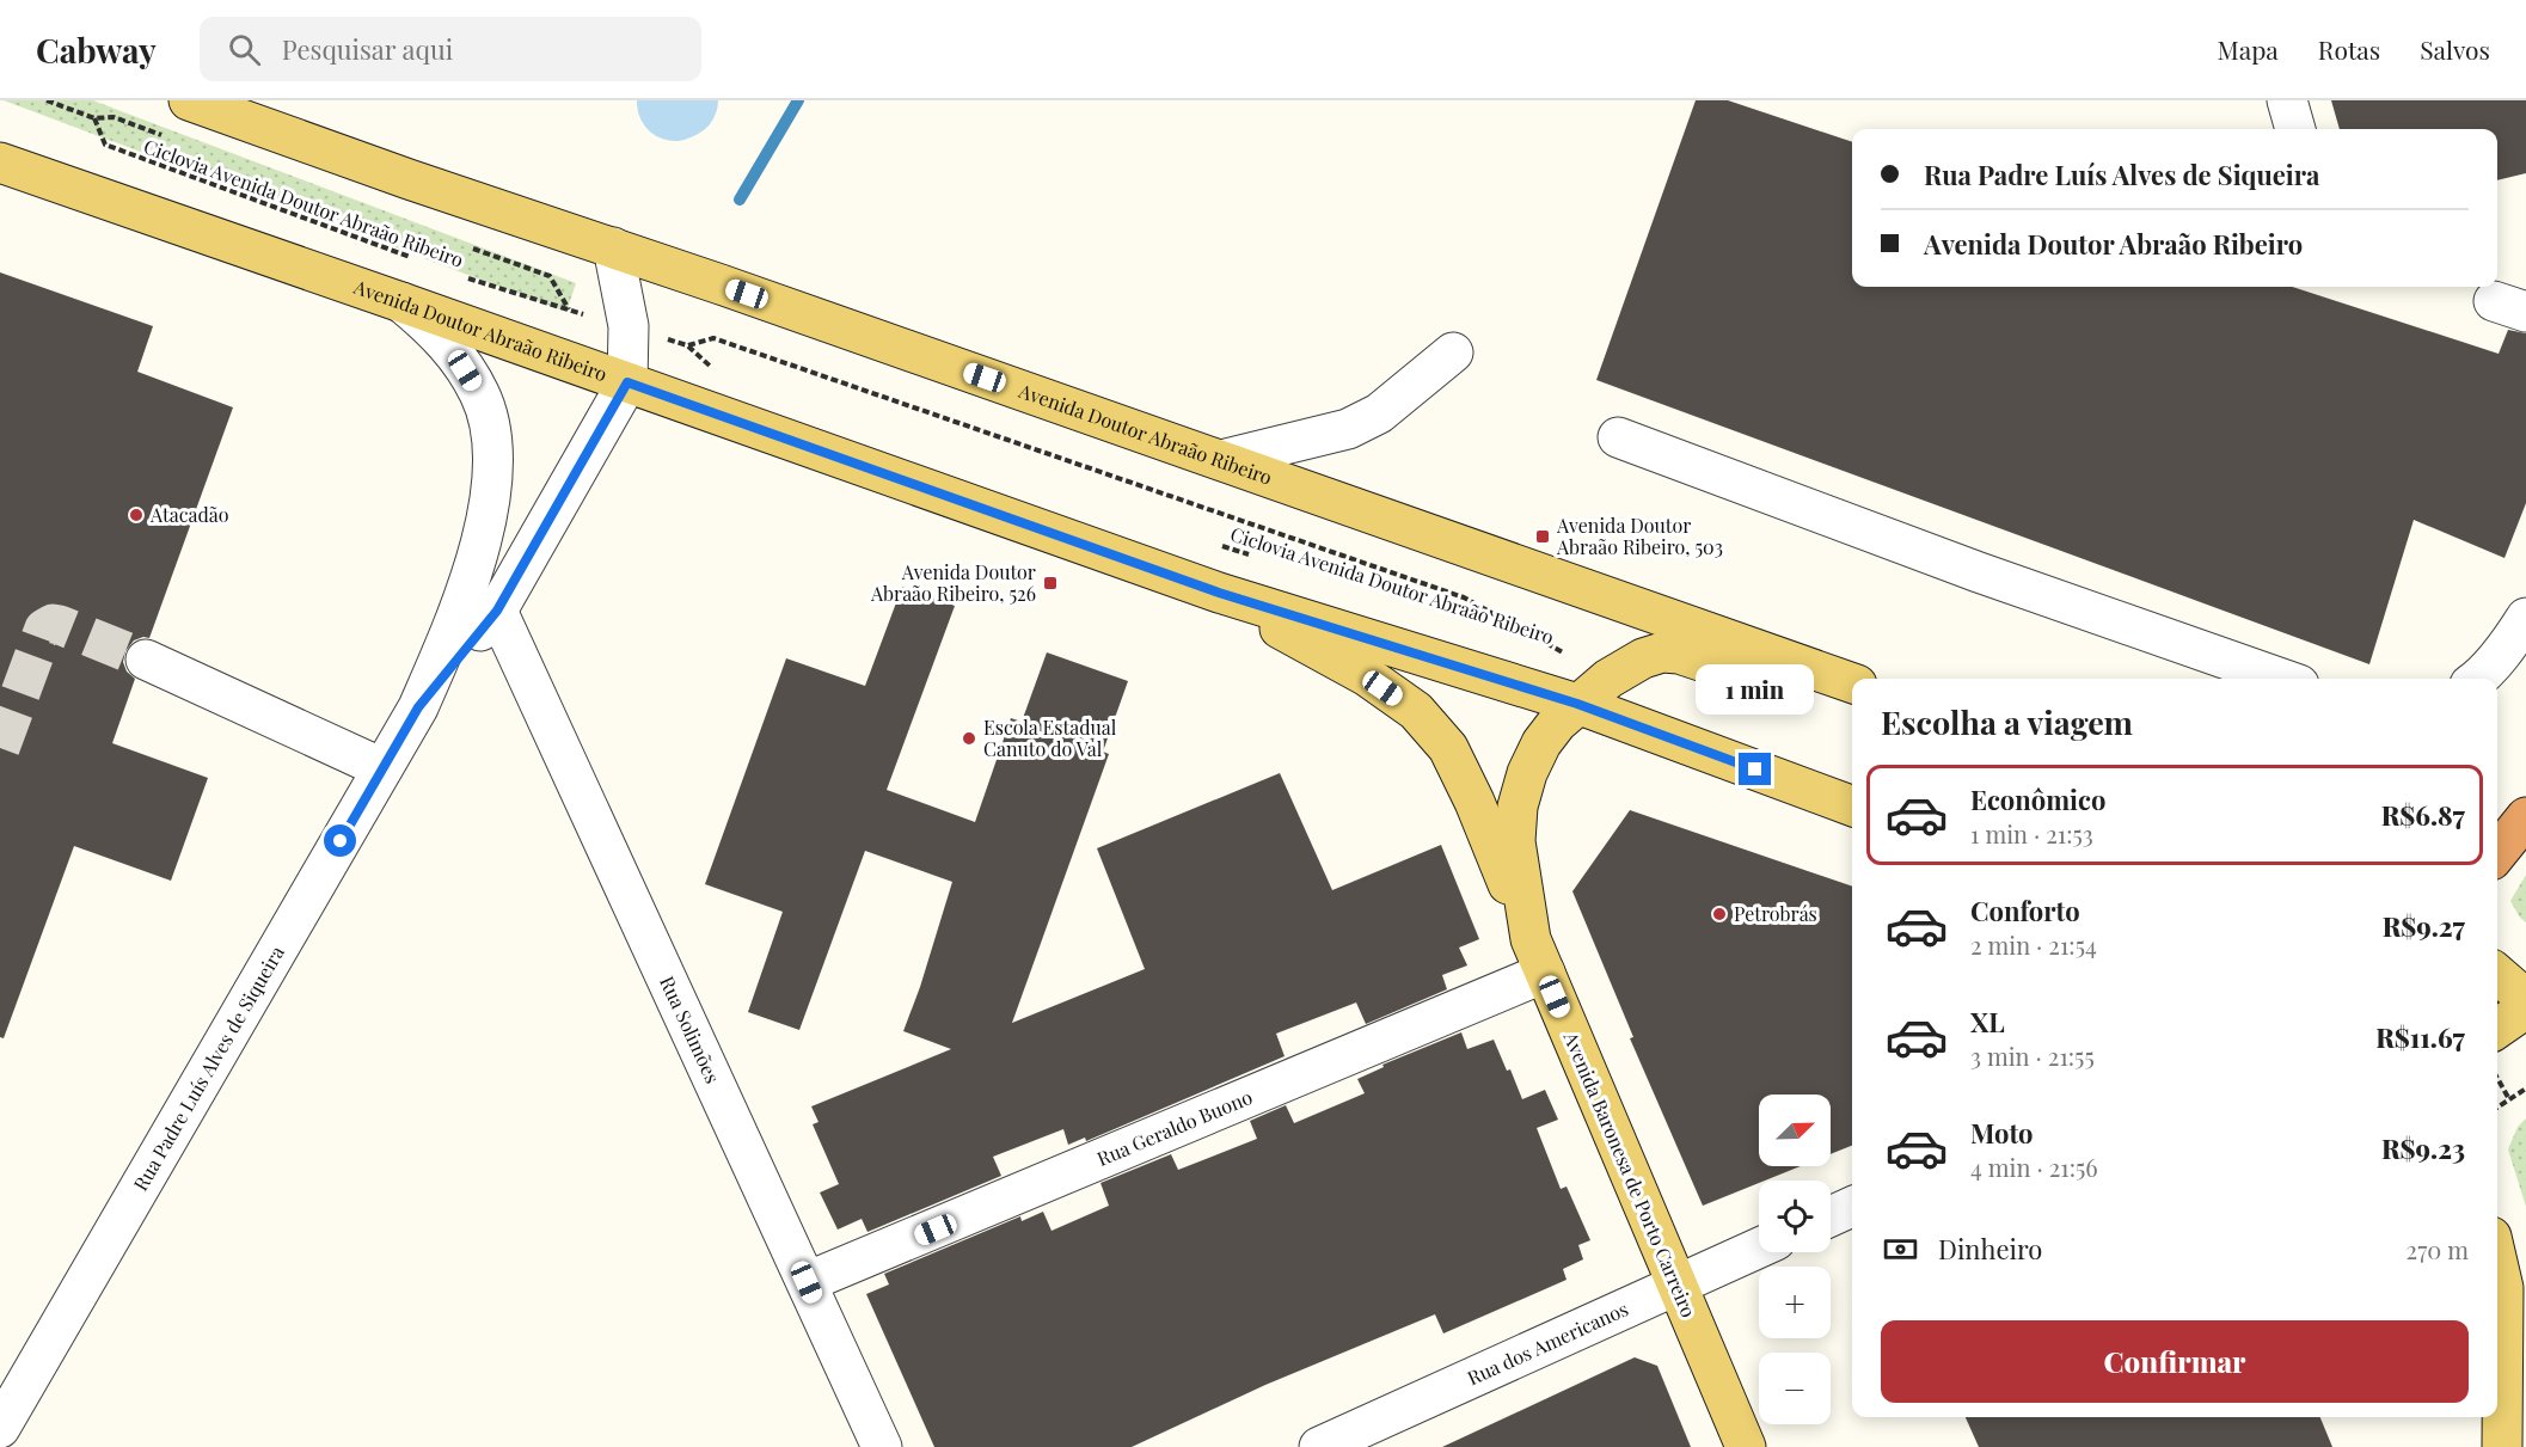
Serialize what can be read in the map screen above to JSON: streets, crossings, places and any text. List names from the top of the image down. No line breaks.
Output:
{"streets":{"main road":["Avenida Doutor Abraão Ribeiro","Avenida Baronesa de Porto Carreiro"],"street":["Rua Solimões","Rua Padre Luís Alves de Siqueira","Rua Geraldo Buono","Rua dos Americanos"],"path":["Ciclovia Avenida Doutor Abraão Ribeiro"]},"crossings":[["Avenida Doutor Abraão Ribeiro","Rua Padre Luís Alves de Siqueira"],["Avenida Doutor Abraão Ribeiro","Avenida Baronesa de Porto Carreiro"],["Rua Solimões","Rua Padre Luís Alves de Siqueira"],["Rua Solimões","Rua Geraldo Buono"],["Rua Geraldo Buono","Avenida Baronesa de Porto Carreiro"],["Avenida Baronesa de Porto Carreiro","Rua dos Americanos"]],"places":{"other":["Atacadão","Escola Estadual Canuto do Val","Petrobrás"],"transit":["Avenida Doutor Abraão Ribeiro, 503","Avenida Doutor Abraão Ribeiro, 526"]},"north":"top right","page":{"header":"Cabway","search":"Pesquisar aqui","nav":["Mapa","Rotas","Salvos"],"banner":["Rua Padre Luís Alves de Siqueira","Avenida Doutor Abraão Ribeiro"],"bubble":"1 min","heading":"Escolha a viagem","list":[{"name":"Econômico","note":"1 min · 21:53","value":"R$6.87"},{"name":"Conforto","note":"2 min · 21:54","value":"R$9.27"},{"name":"XL","note":"3 min · 21:55","value":"R$11.67"},{"name":"Moto","note":"4 min · 21:56","value":"R$9.23"}],"map_buttons":["+","−"],"pay":["Dinheiro","270 m"],"buttons":"Confirmar"}}
